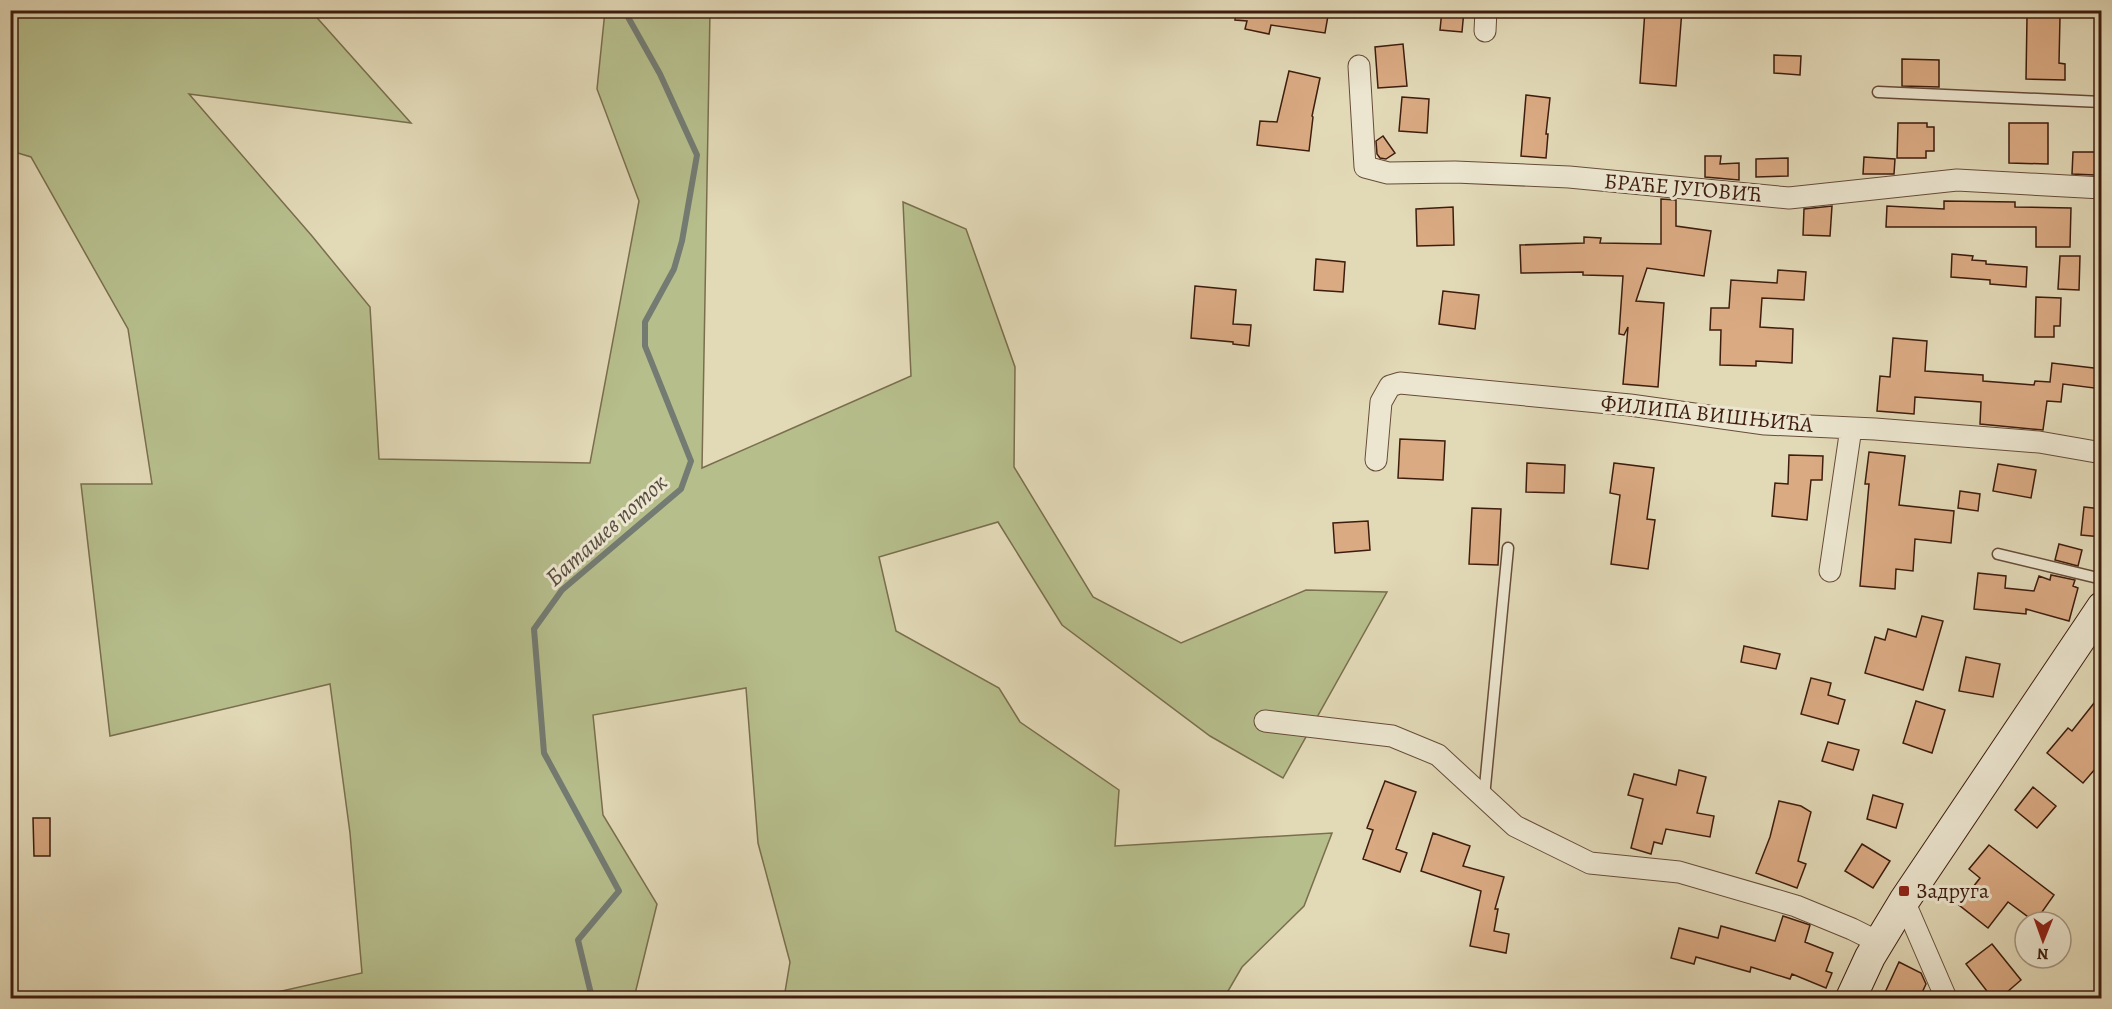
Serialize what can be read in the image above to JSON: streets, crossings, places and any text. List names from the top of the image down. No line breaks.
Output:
{"streets":{"street":["БРАЋЕ ЈУГОВИЋ","ФИЛИПА ВИШЊИЋА"]},"water":["Баташев поток"],"places":{"transit":["Задруга"]},"north":"bottom"}
